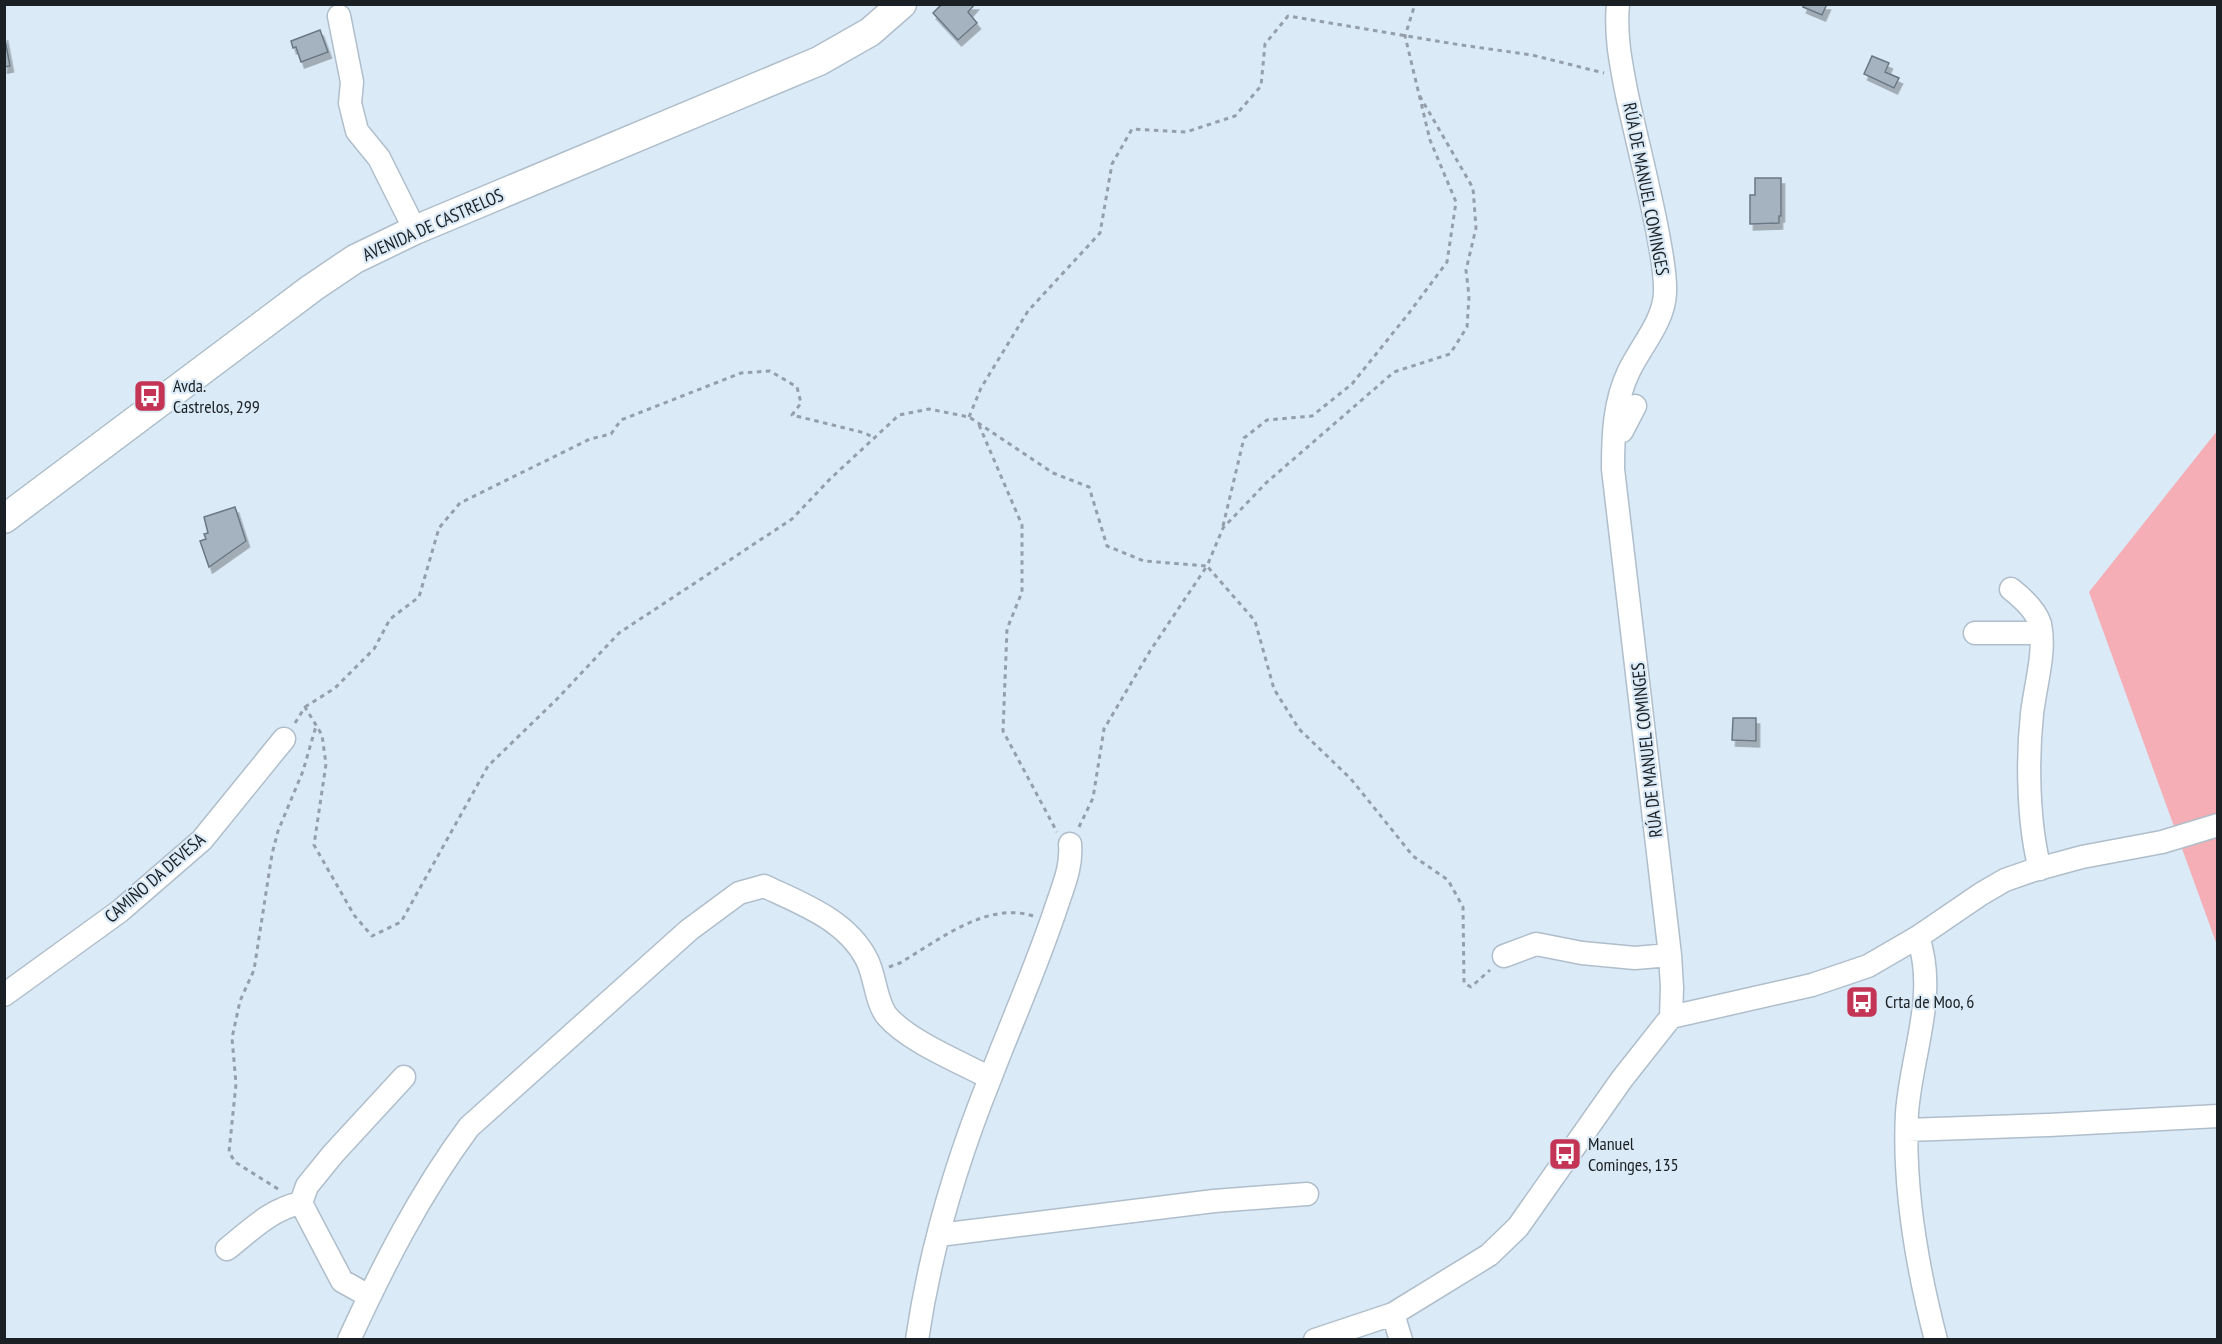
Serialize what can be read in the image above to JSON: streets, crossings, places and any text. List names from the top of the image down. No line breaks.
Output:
{"streets":{"main road":["AVENIDA DE CASTRELOS"],"street":["RÚA DE MANUEL COMINGES","CAMIÑO DA DEVESA"]},"places":{"bus stop":["Avda. Castrelos, 299","Crta de Moo, 6","Manuel Cominges, 135"]}}
